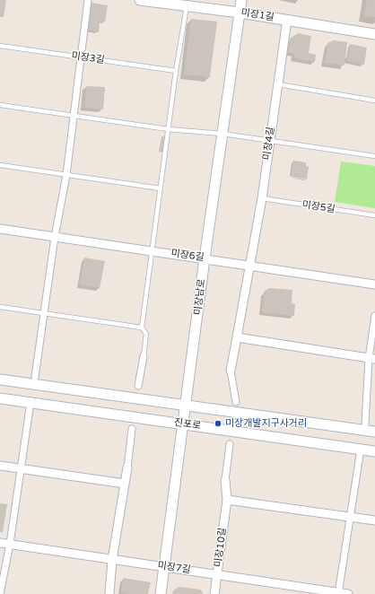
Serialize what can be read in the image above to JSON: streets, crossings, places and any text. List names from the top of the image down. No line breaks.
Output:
{"streets":{"street":["미장1길","미장4길","미장6길","미장남로","진포로","미장10길","미장7길"],"lane":["미장3길","미장5길"]},"crossings":[["미장1길","미장4길"],["미장1길","미장남로"],["미장4길","미장5길"],["미장4길","미장6길"],["미장6길","미장남로"],["미장남로","진포로"],["미장남로","미장7길"],["미장10길","미장7길"]],"places":["미장개발지구사거리"]}
